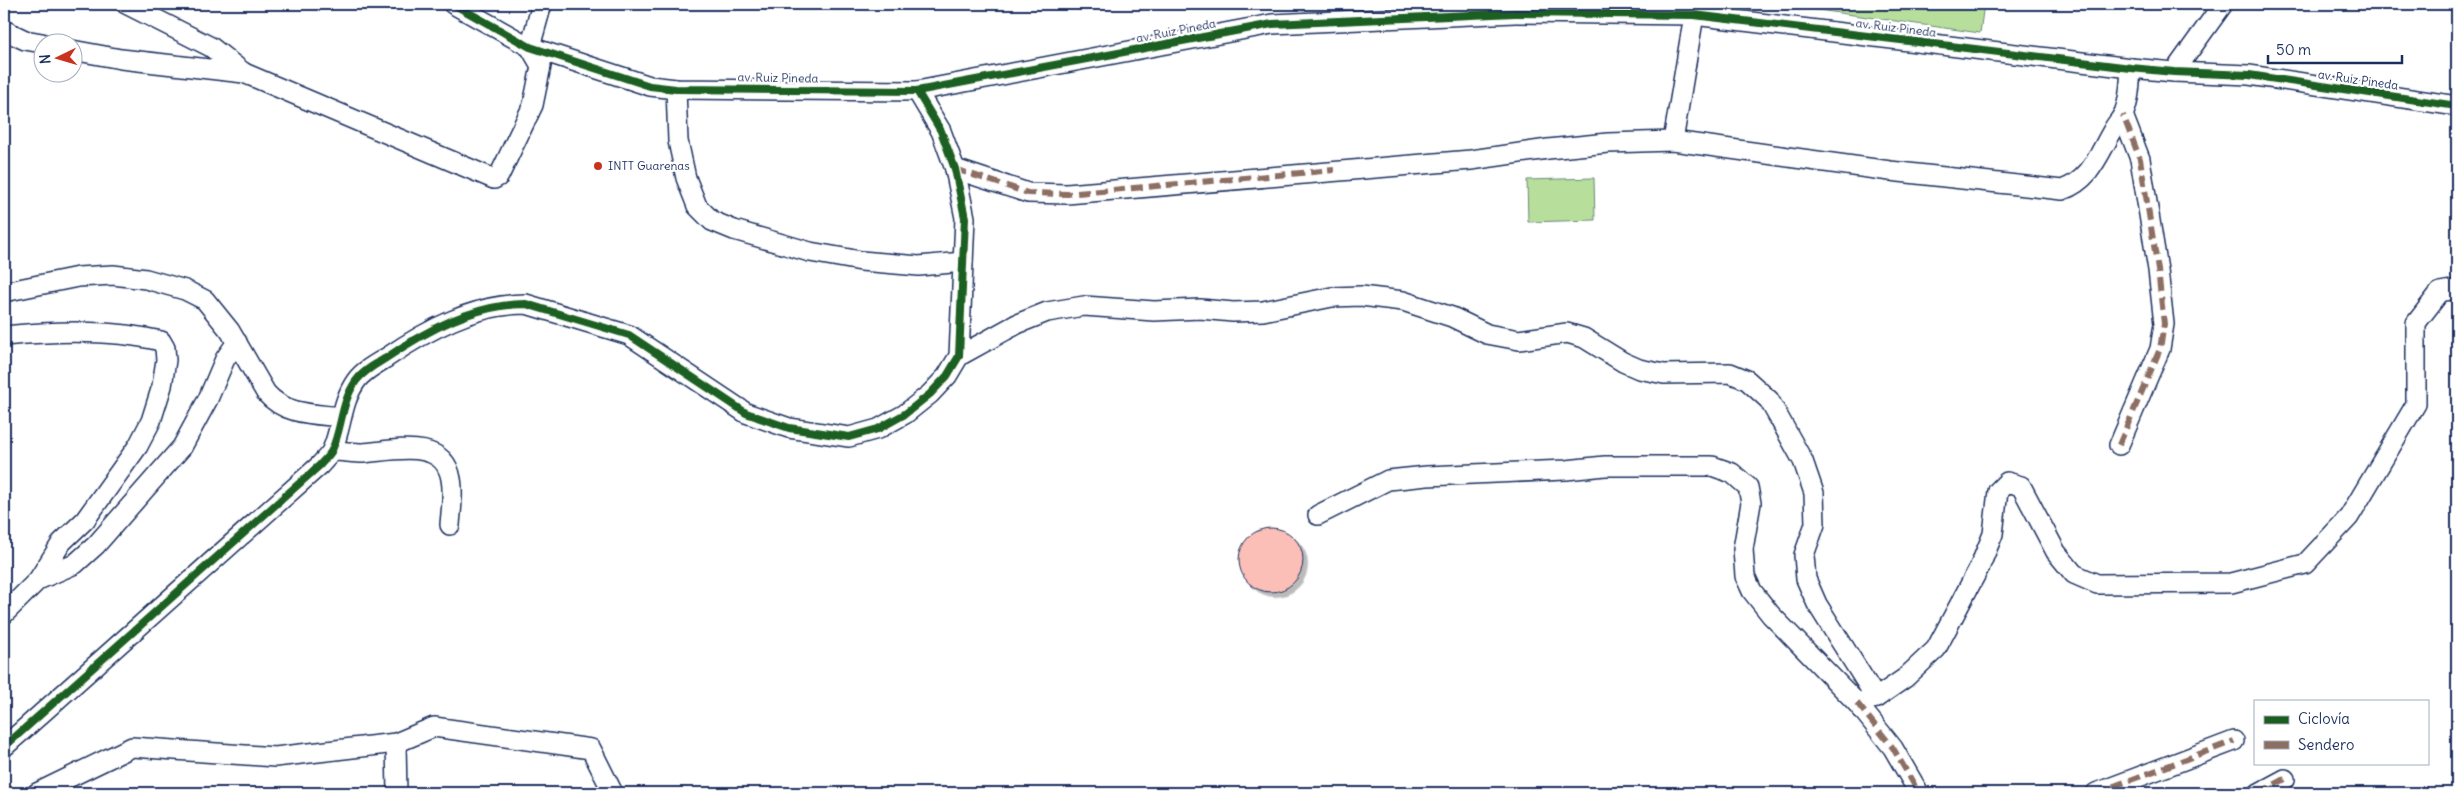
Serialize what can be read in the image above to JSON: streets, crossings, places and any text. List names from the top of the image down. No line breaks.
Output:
{"streets":{"street":["av. Ruiz Pineda"]},"places":["INTT Guarenas"],"legend":["Ciclovía","Sendero"],"scale_bar":"50 m","north":"left"}
